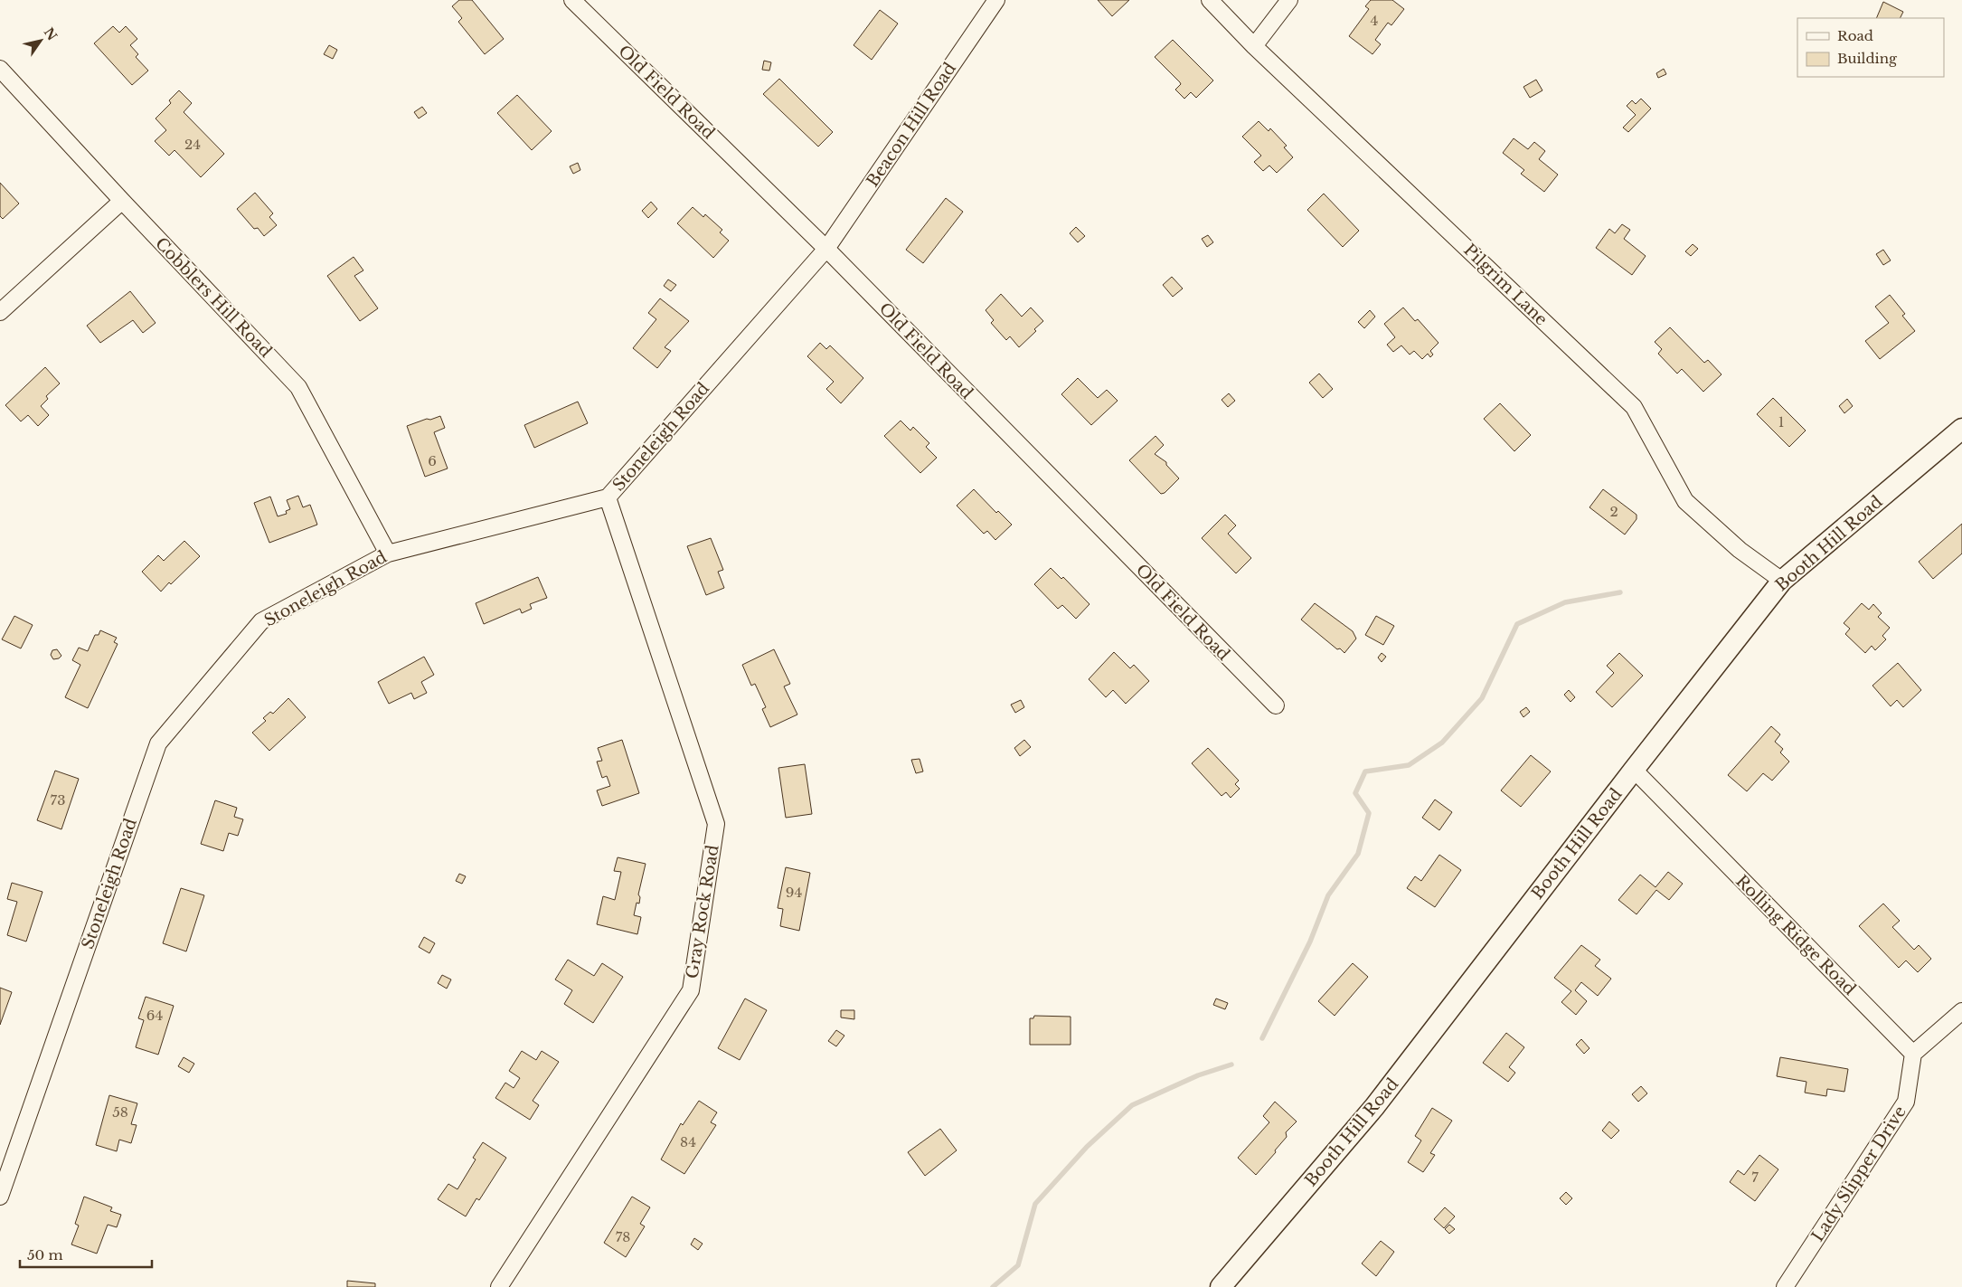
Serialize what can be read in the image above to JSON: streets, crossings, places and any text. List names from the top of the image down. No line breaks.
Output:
{"streets":{"street":["Old Field Road","Beacon Hill Road","Pilgrim Lane","Cobblers Hill Road","Stoneleigh Road","Booth Hill Road","Gray Rock Road","Rolling Ridge Road","Lady Slipper Drive"]},"crossings":[["Old Field Road","Beacon Hill Road"],["Old Field Road","Stoneleigh Road"],["Beacon Hill Road","Stoneleigh Road"],["Pilgrim Lane","Booth Hill Road"],["Cobblers Hill Road","Stoneleigh Road"],["Stoneleigh Road","Gray Rock Road"],["Booth Hill Road","Rolling Ridge Road"],["Rolling Ridge Road","Lady Slipper Drive"]],"house_numbers":["4","24","1","6","2","73","94","64","58","84","7","78"],"legend":["Road","Building"],"scale_bar":"50 m","north":"top right"}
